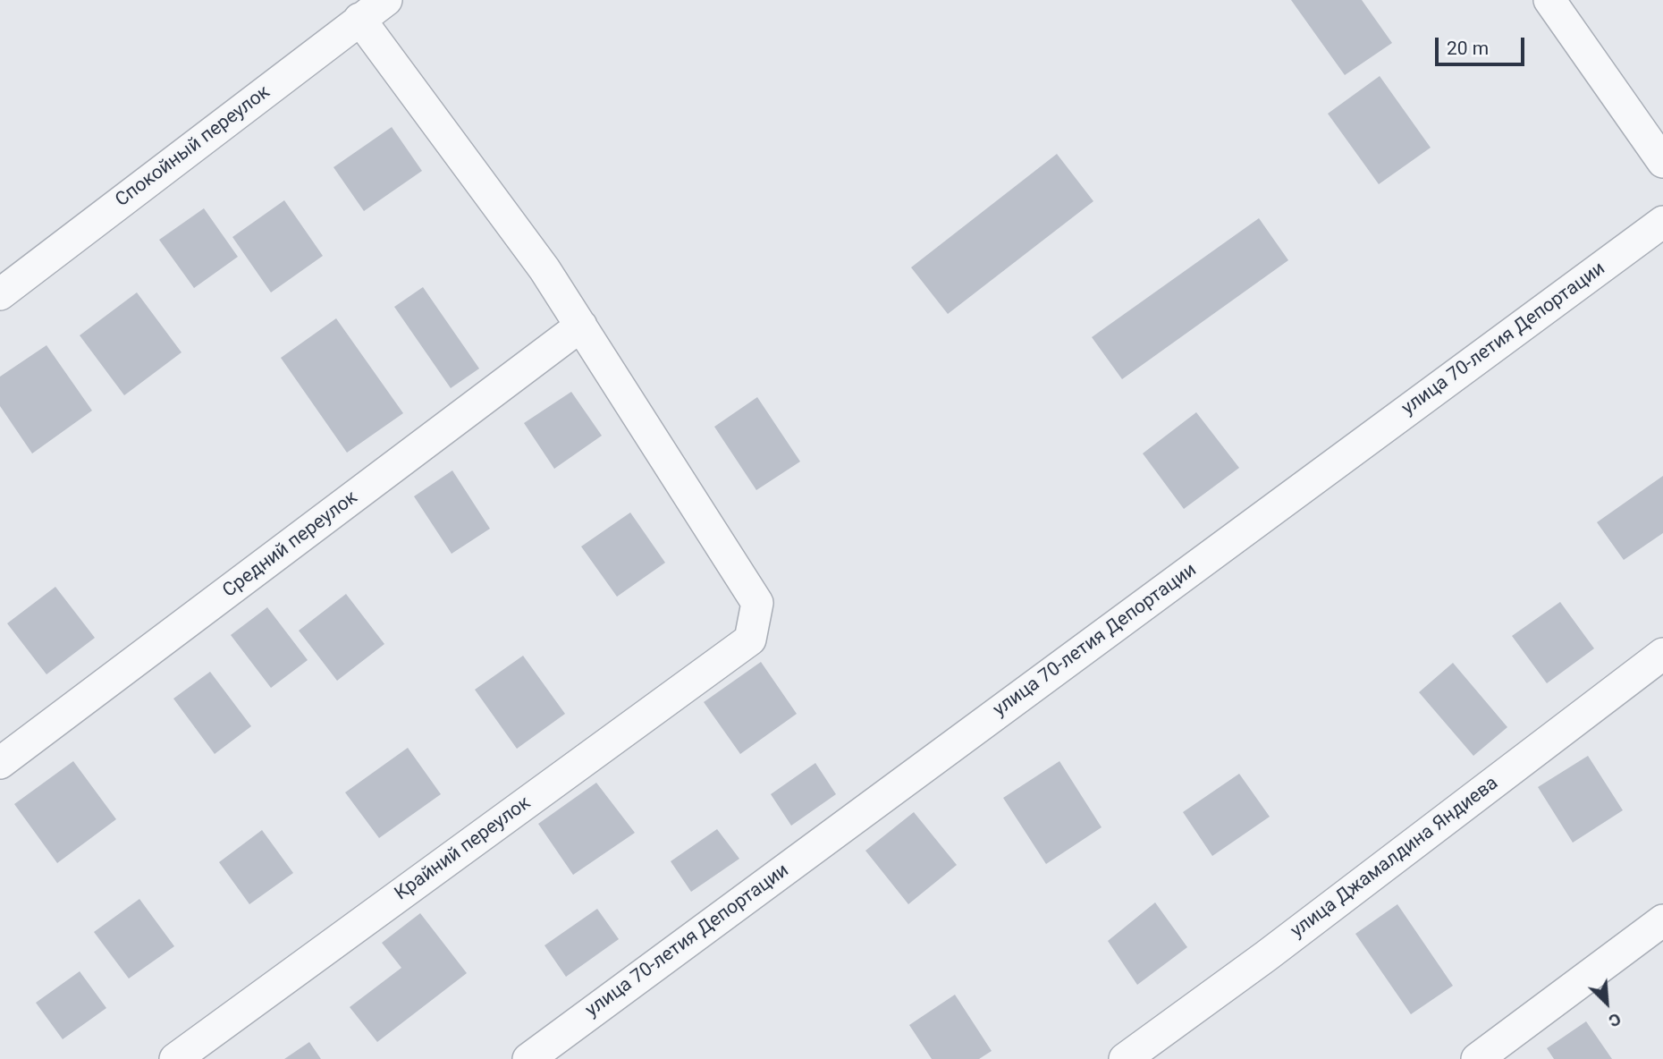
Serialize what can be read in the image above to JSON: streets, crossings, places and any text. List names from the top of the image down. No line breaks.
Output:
{"streets":{"street":["Спокойный переулок","улица 70-летия Депортации","Средний переулок","Крайний переулок","улица Джамалдина Яндиева"]},"crossings":[["Средний переулок","Крайний переулок"]],"scale_bar":"20 m","north":"bottom right"}
